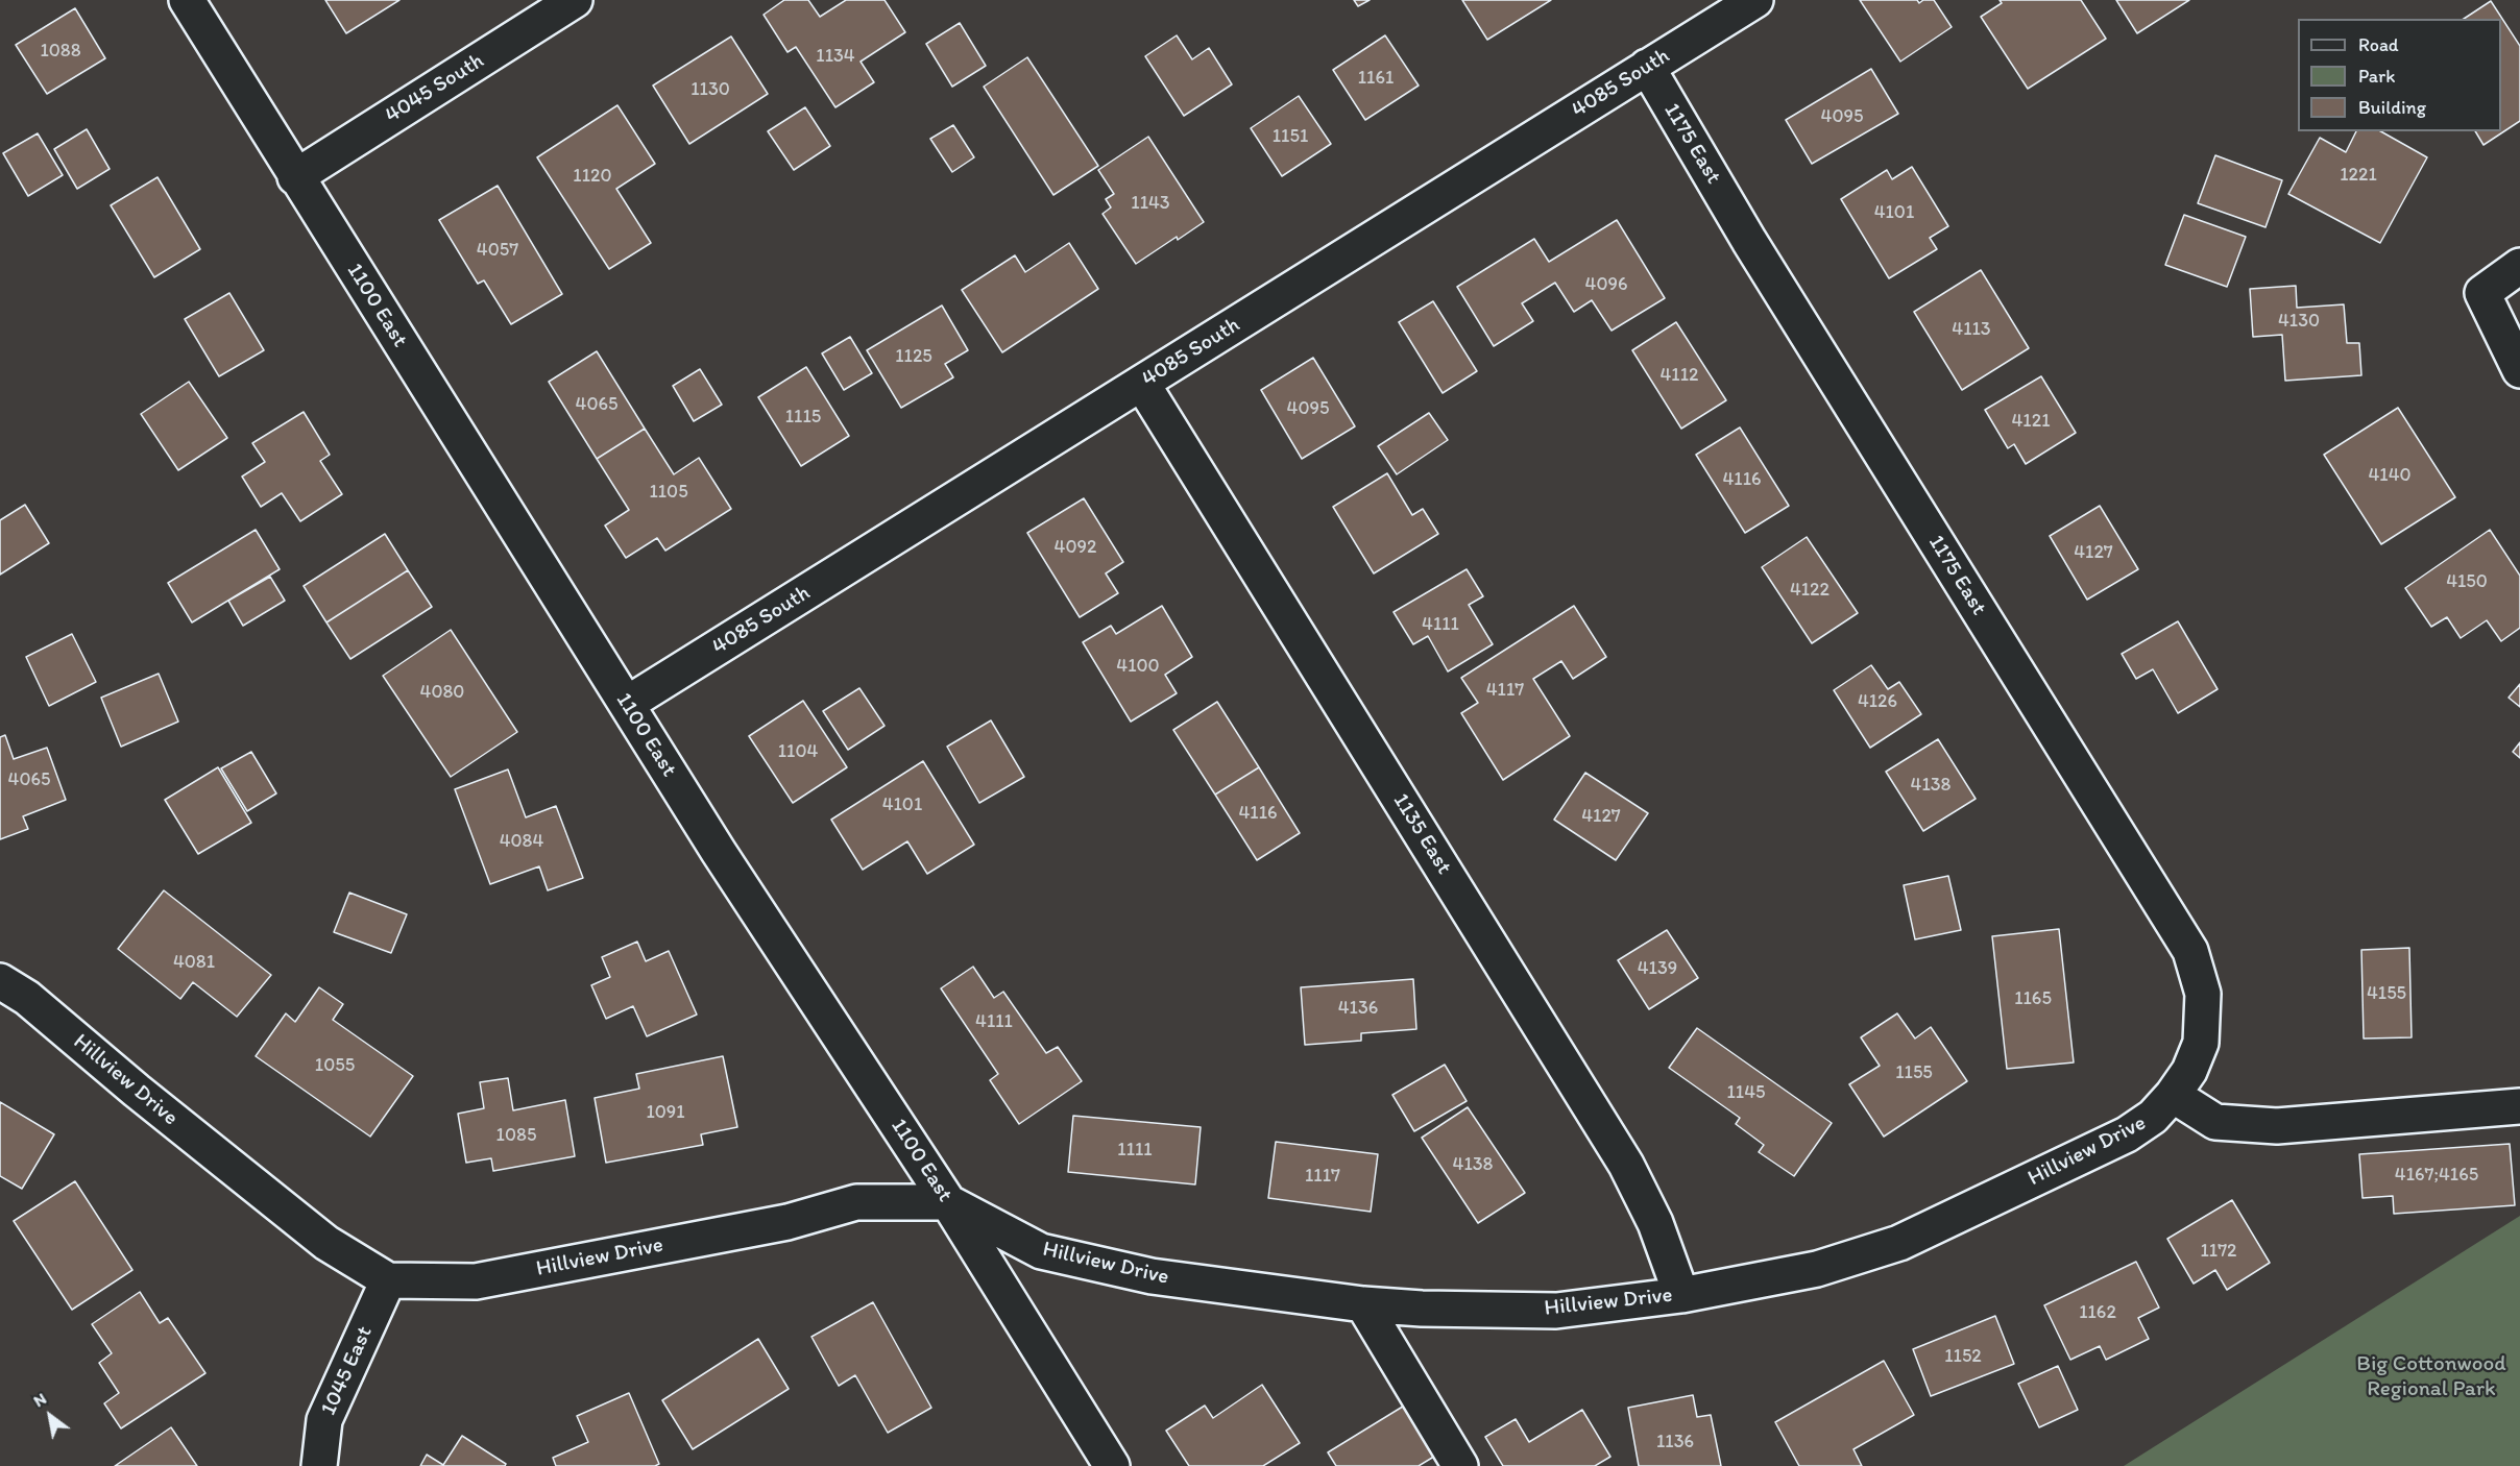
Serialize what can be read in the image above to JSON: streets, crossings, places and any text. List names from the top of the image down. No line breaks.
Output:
{"streets":{"street":["4085 South","4045 South","1175 East","1100 East","1135 East","Hillview Drive","1045 East"]},"crossings":[["4085 South","1175 East"],["4085 South","1100 East"],["4085 South","1135 East"],["4045 South","1100 East"],["1175 East","Hillview Drive"],["1100 East","Hillview Drive"],["1135 East","Hillview Drive"],["Hillview Drive","1045 East"]],"parks":["Big Cottonwood Regional Park"],"house_numbers":["1088","1134","1161","1130","4095","1151","1221","1120","1143","4101","4057","4096","4130","4113","1125","4112","4065","4095","1115","4121","4140","4116","1105","4092","4127","4150","4122","4111","4100","4117","4080","4126","1104","4065","4138","4101","4116","4127","4084","4081","4139","4155","1165","4136","4111","1055","1155","1145","1091","1085","1111","4138","4167;4165","1117","1172","1162","1152","1136"],"legend":["Road","Park","Building"],"north":"top left"}
